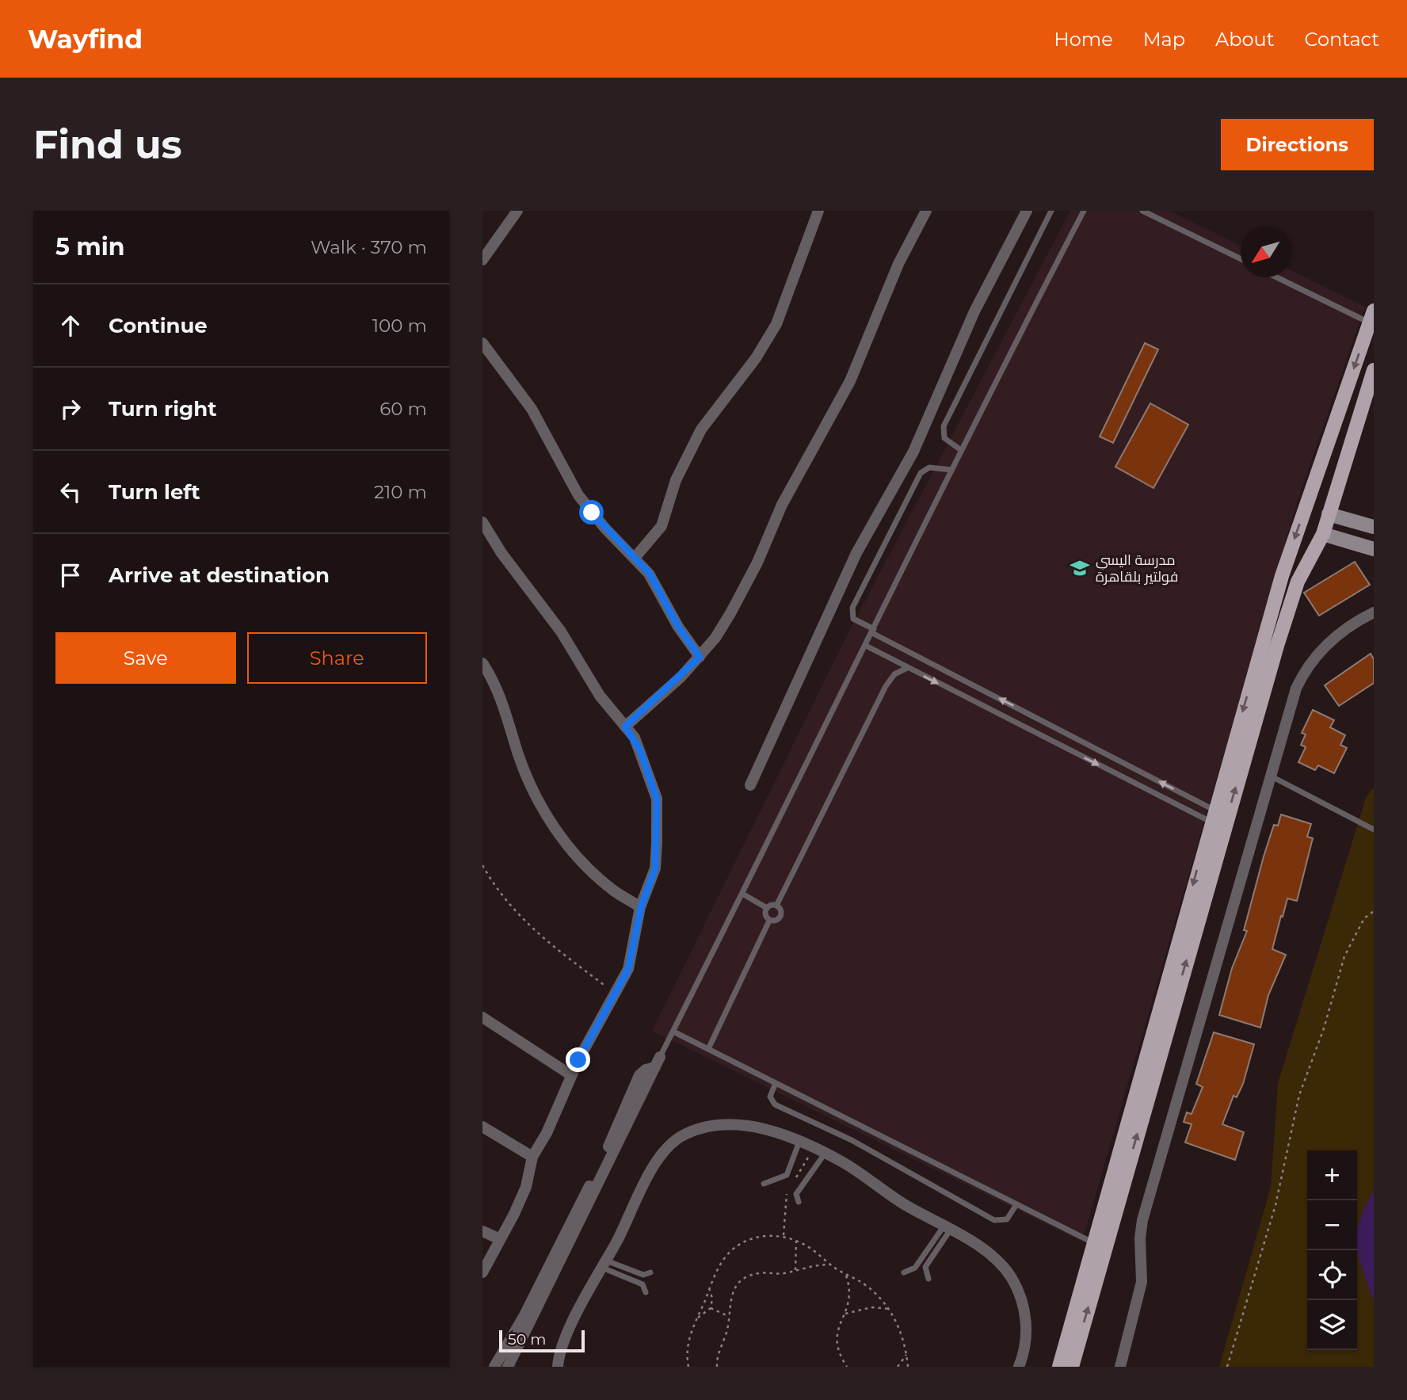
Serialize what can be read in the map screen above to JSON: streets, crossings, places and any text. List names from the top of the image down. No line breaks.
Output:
{"places":{"school or university":["مدرسة اليسي فولتير بلقاهرة"]},"scale_bar":"50 m","north":"bottom left","page":{"header":"Wayfind","nav":["Home","Map","About","Contact"],"buttons":["Directions",["Save","Share"]],"title":"Find us","heading":["5 min","Walk · 370 m"],"list":[["Continue","100 m"],["Turn right","60 m"],["Turn left","210 m"],"Arrive at destination"],"map_buttons":["+","−"],"scale":"50 m"}}
